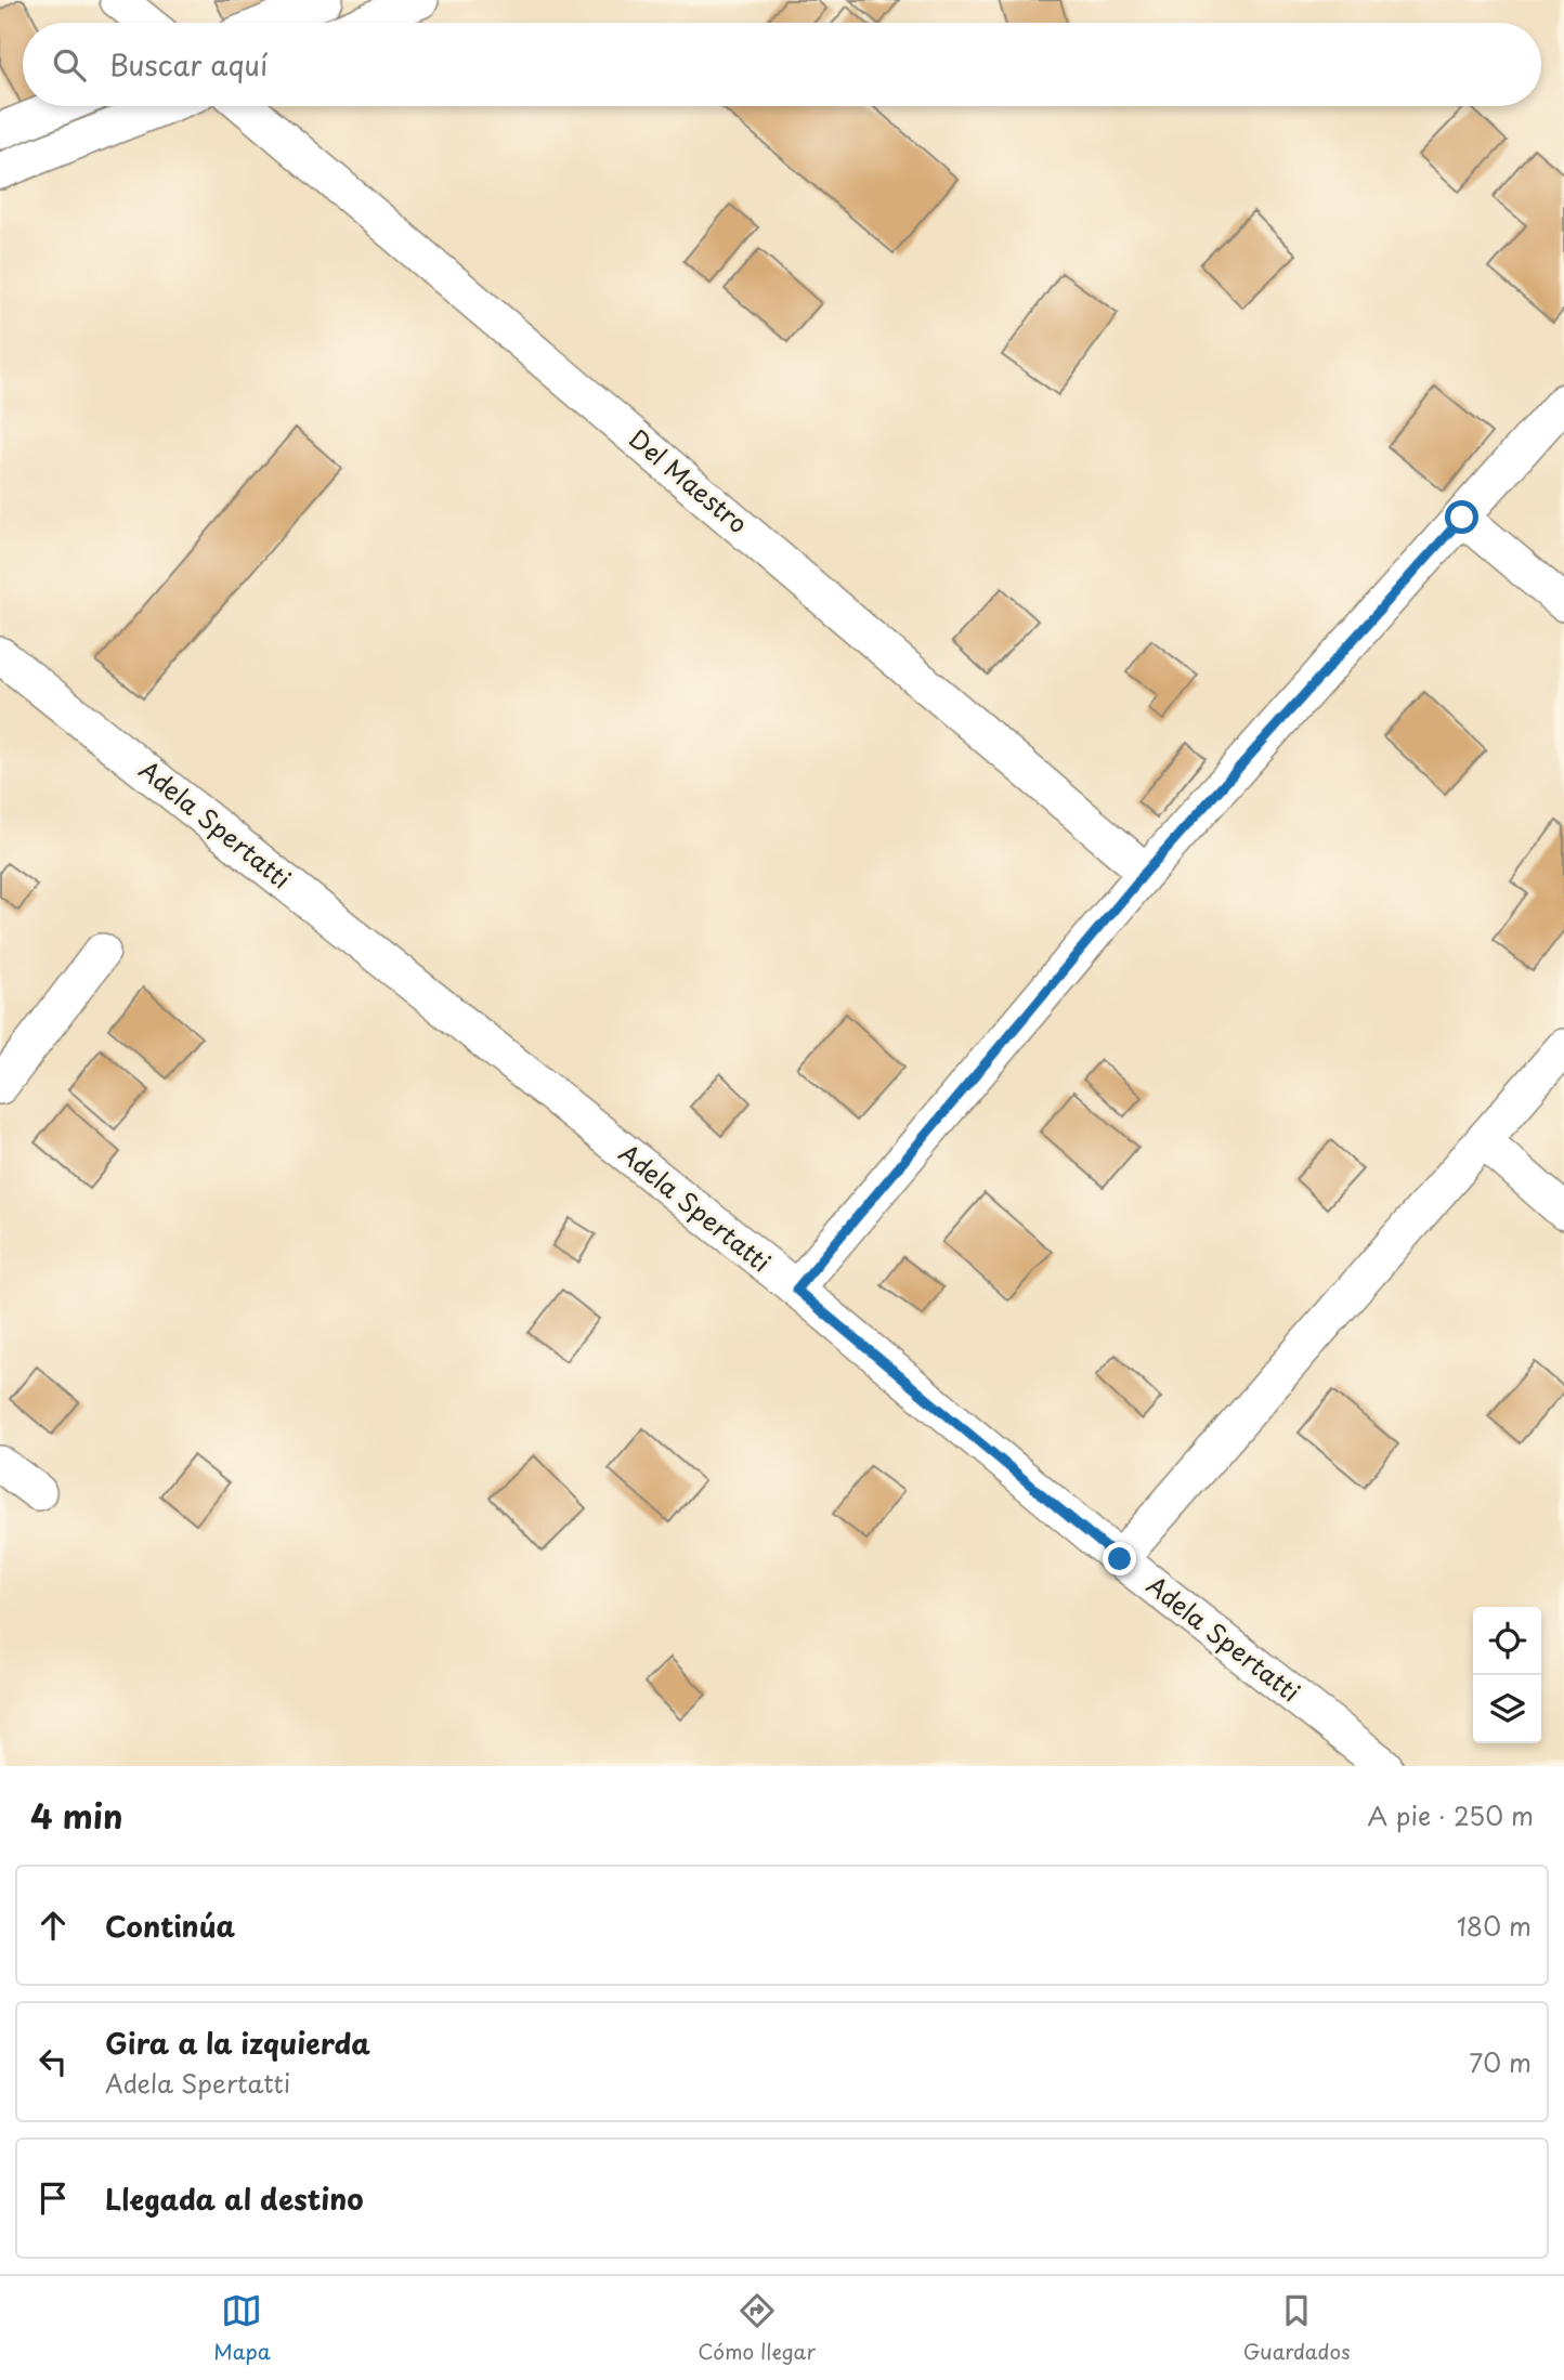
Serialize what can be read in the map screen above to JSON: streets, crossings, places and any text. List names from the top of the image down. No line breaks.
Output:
{"streets":{"street":["Del Maestro","Adela Spertatti"]},"page":{"search":"Buscar aquí","heading":["4 min","A pie · 250 m"],"list":[["Continúa","180 m"],["Gira a la izquierda","Adela Spertatti","70 m"],"Llegada al destino"],"nav":["Mapa","Cómo llegar","Guardados"]}}
